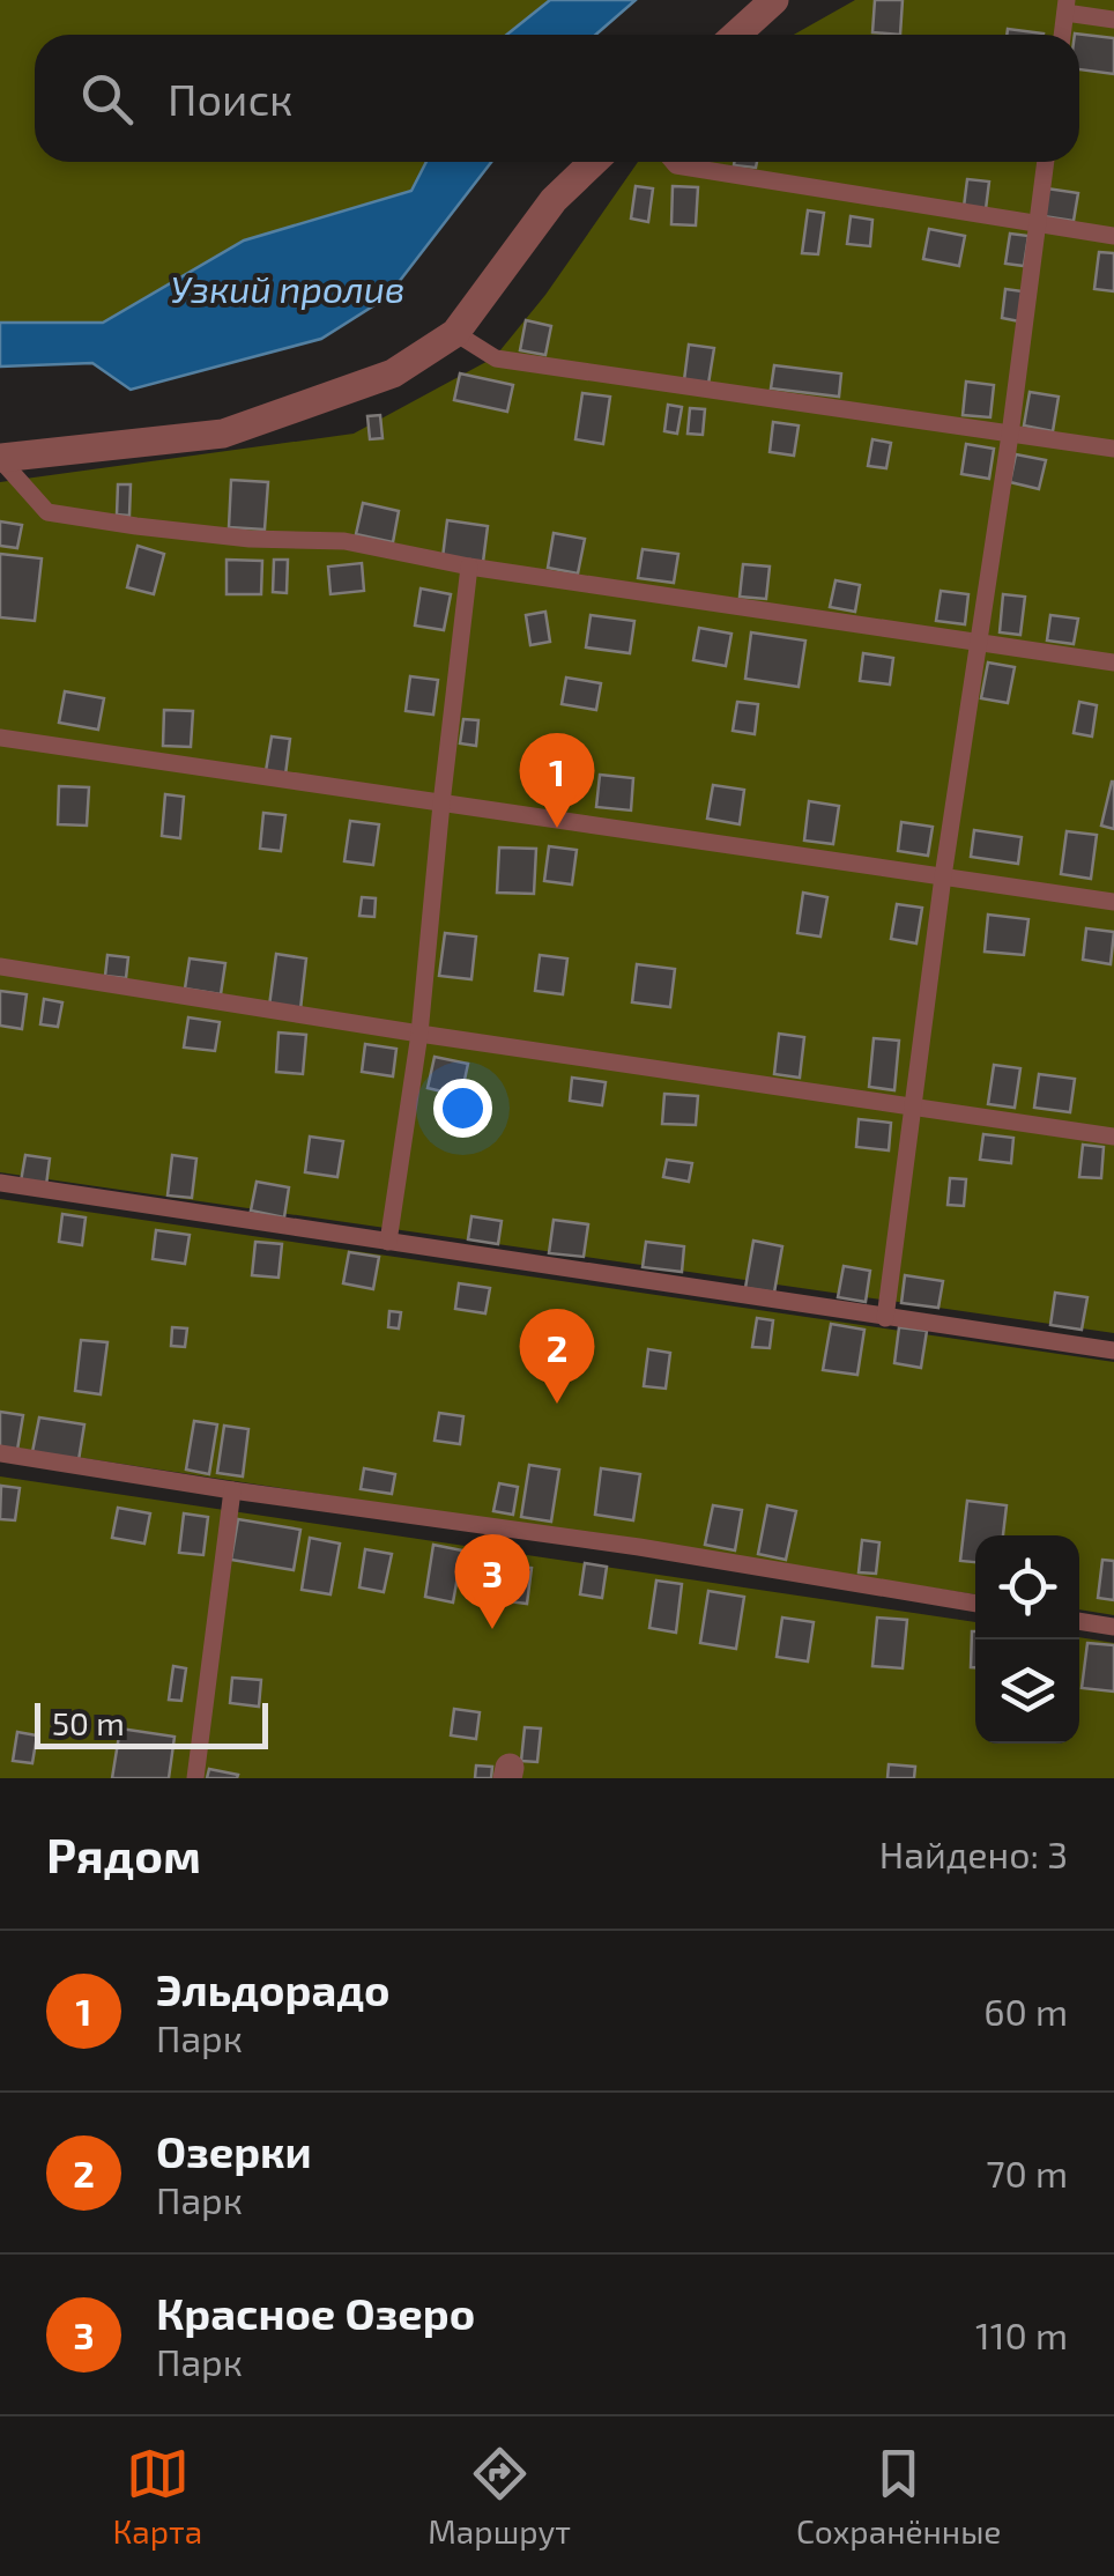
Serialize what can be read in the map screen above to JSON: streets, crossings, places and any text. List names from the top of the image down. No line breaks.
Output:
{"water":["Узкий пролив"],"scale_bar":"50 m","page":{"search":"Поиск","pins":["1","2","3"],"scale":"50 m","heading":["Рядом","Найдено: 3"],"list":[{"mark":"1","name":"Эльдорадо","note":"Парк","value":"60 m"},{"mark":"2","name":"Озерки","note":"Парк","value":"70 m"},{"mark":"3","name":"Красное Озеро","note":"Парк","value":"110 m"}],"nav":["Карта","Маршрут","Сохранённые"]}}
